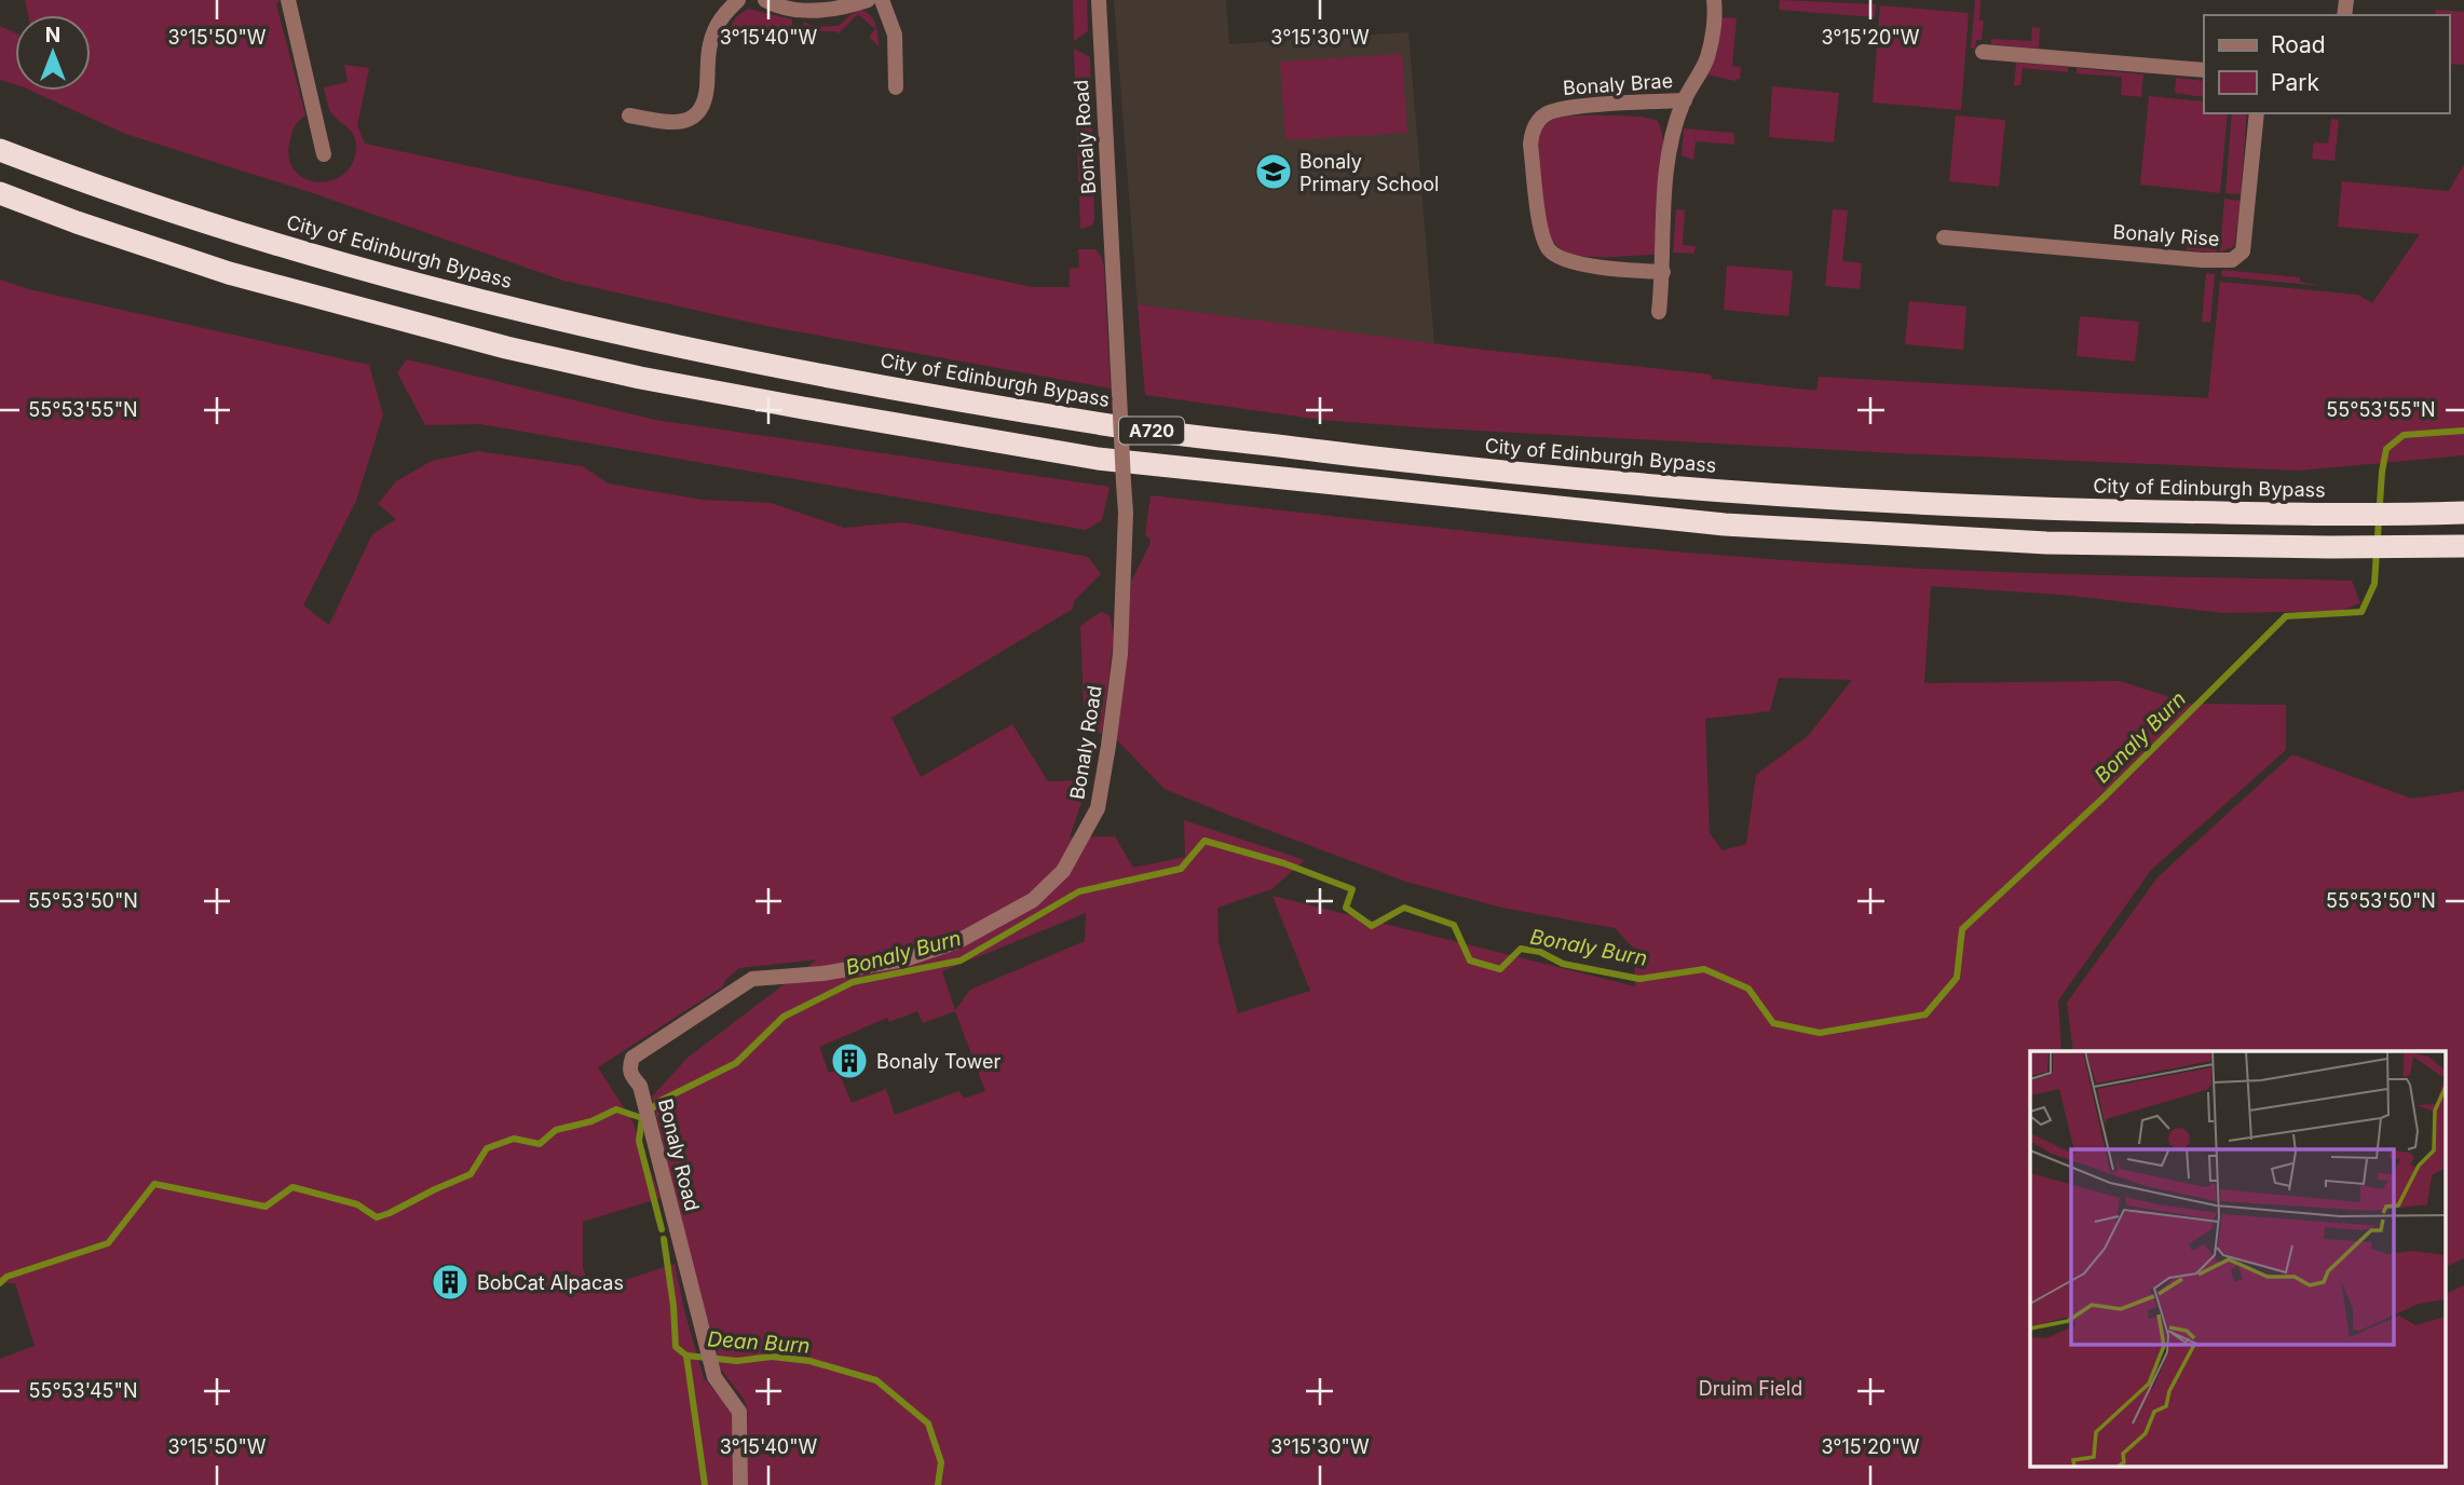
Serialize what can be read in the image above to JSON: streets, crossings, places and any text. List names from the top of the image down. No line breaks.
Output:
{"streets":{"highway":["City of Edinburgh Bypass","A720"],"street":["Bonaly Brae","Bonaly Road","Bonaly Rise"]},"water":["Bonaly Burn","Dean Burn"],"parks":["Druim Field"],"places":{"school or university":["Bonaly Primary School"],"building":["Bonaly Tower","BobCat Alpacas"]},"legend":["Road","Park"],"north":"top","coordinates":["3°15'50\"W","3°15'40\"W","3°15'30\"W","3°15'20\"W","55°53'55\"N","55°53'50\"N","55°53'45\"N"]}
